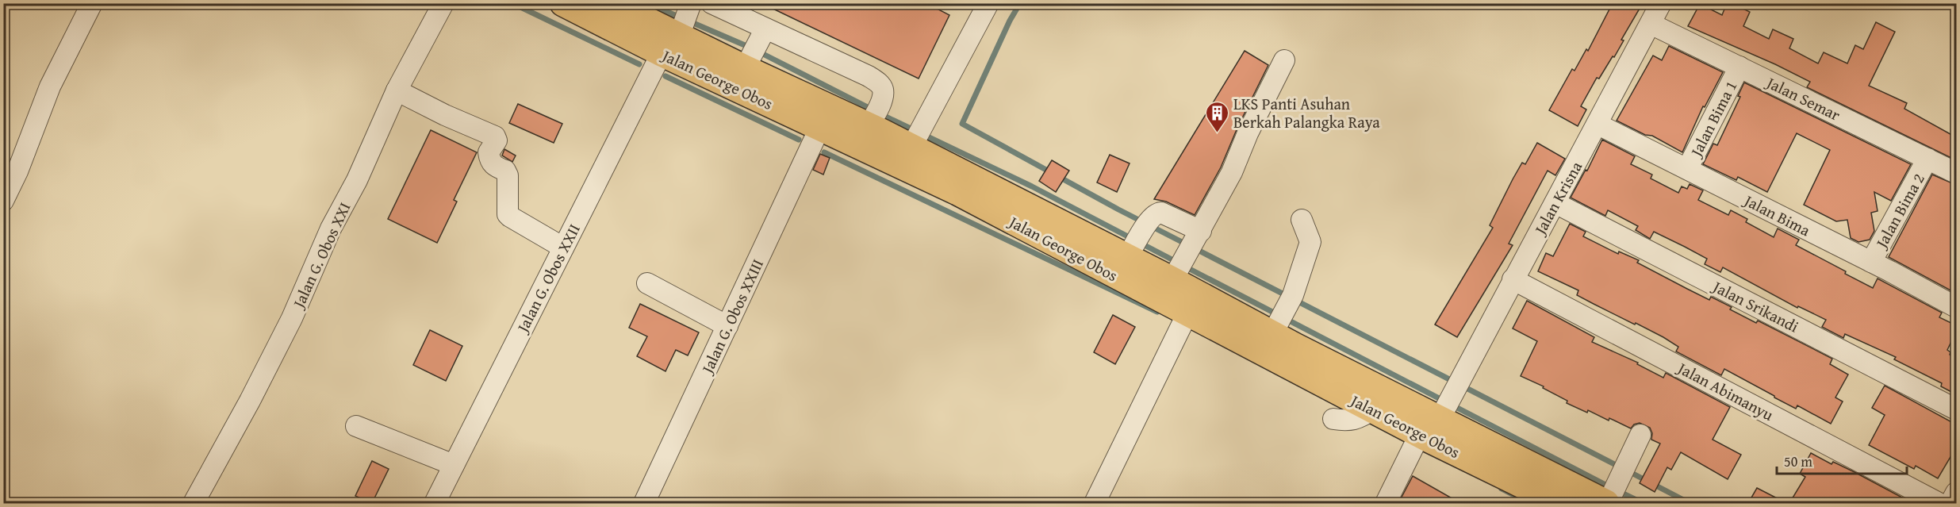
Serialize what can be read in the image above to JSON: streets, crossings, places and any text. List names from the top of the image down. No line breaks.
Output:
{"streets":{"main road":["Jalan George Obos"],"street":["Jalan Semar","Jalan Bima 1","Jalan Krisna","Jalan Bima 2","Jalan Bima","Jalan G. Obos XXI","Jalan G. Obos XXII","Jalan Srikandi","Jalan G. Obos XXIII","Jalan Abimanyu"]},"crossings":[["Jalan George Obos","Jalan Krisna"],["Jalan George Obos","Jalan G. Obos XXII"],["Jalan George Obos","Jalan G. Obos XXIII"],["Jalan Semar","Jalan Bima 1"],["Jalan Semar","Jalan Krisna"],["Jalan Semar","Jalan Bima 2"],["Jalan Bima 1","Jalan Bima"],["Jalan Krisna","Jalan Bima"],["Jalan Krisna","Jalan Srikandi"],["Jalan Krisna","Jalan Abimanyu"],["Jalan Bima 2","Jalan Bima"]],"places":{"building":["LKS Panti Asuhan Berkah Palangka Raya"]},"scale_bar":"50 m"}
